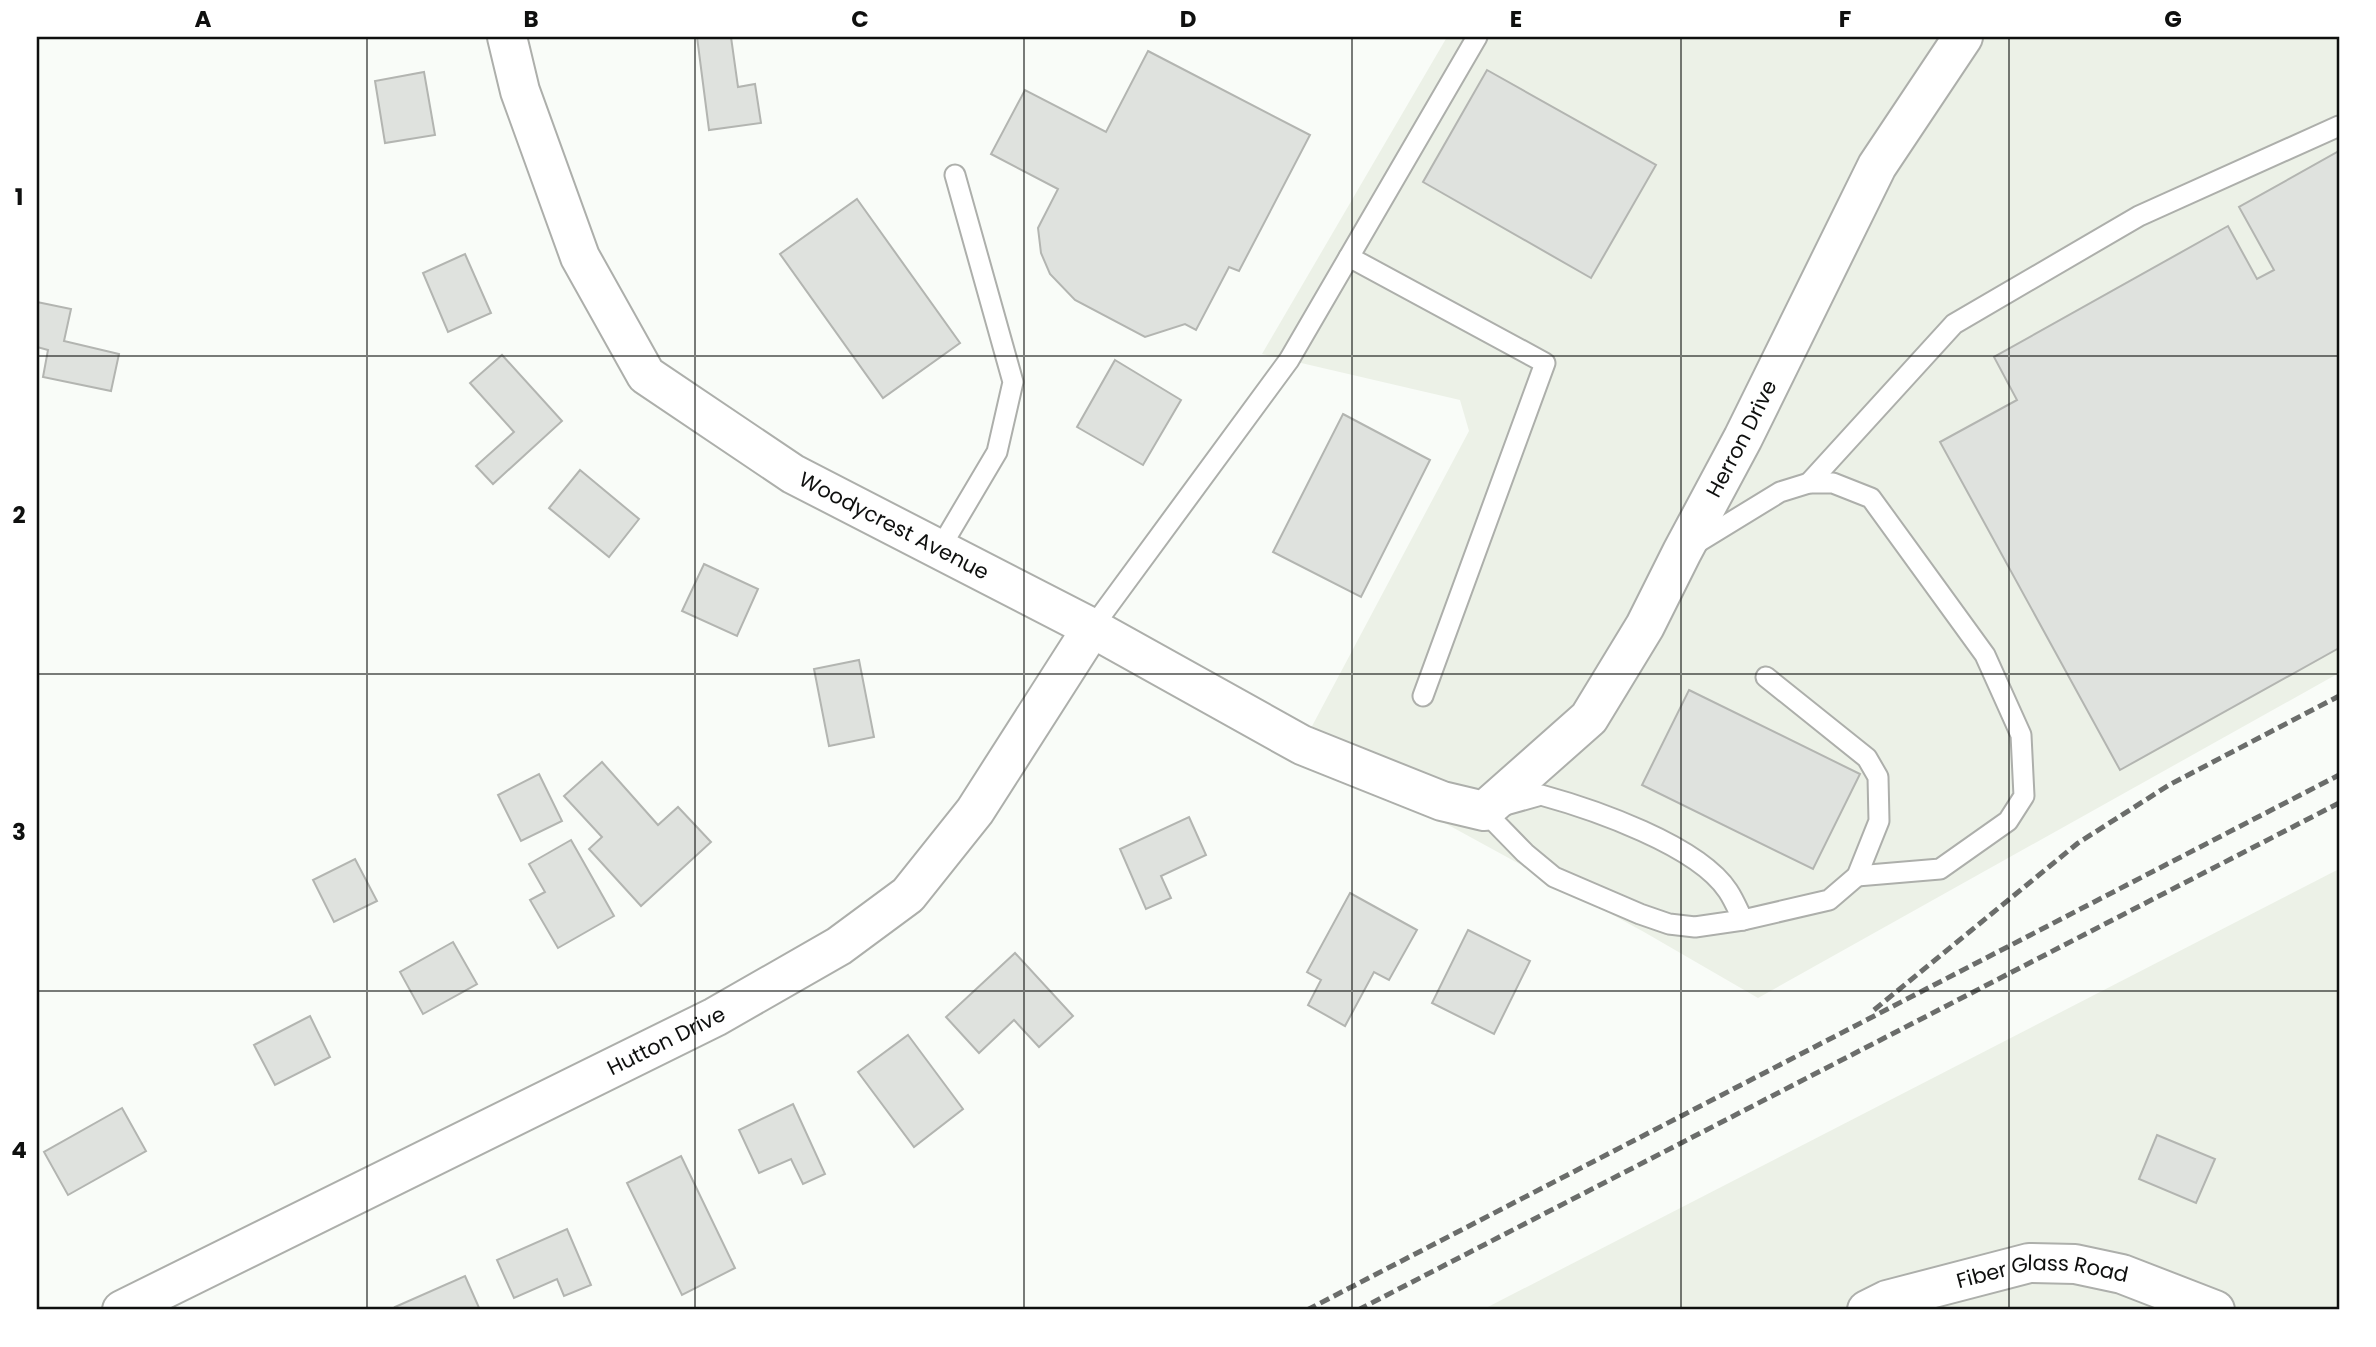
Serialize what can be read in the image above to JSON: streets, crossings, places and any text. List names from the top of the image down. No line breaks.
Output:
{"streets":{"street":["Herron Drive","Woodycrest Avenue","Hutton Drive","Fiber Glass Road"]},"crossings":[["Herron Drive","Woodycrest Avenue"],["Woodycrest Avenue","Hutton Drive"]],"grid":{"columns":["A","B","C","D","E","F","G"],"rows":["1","2","3","4"]}}
